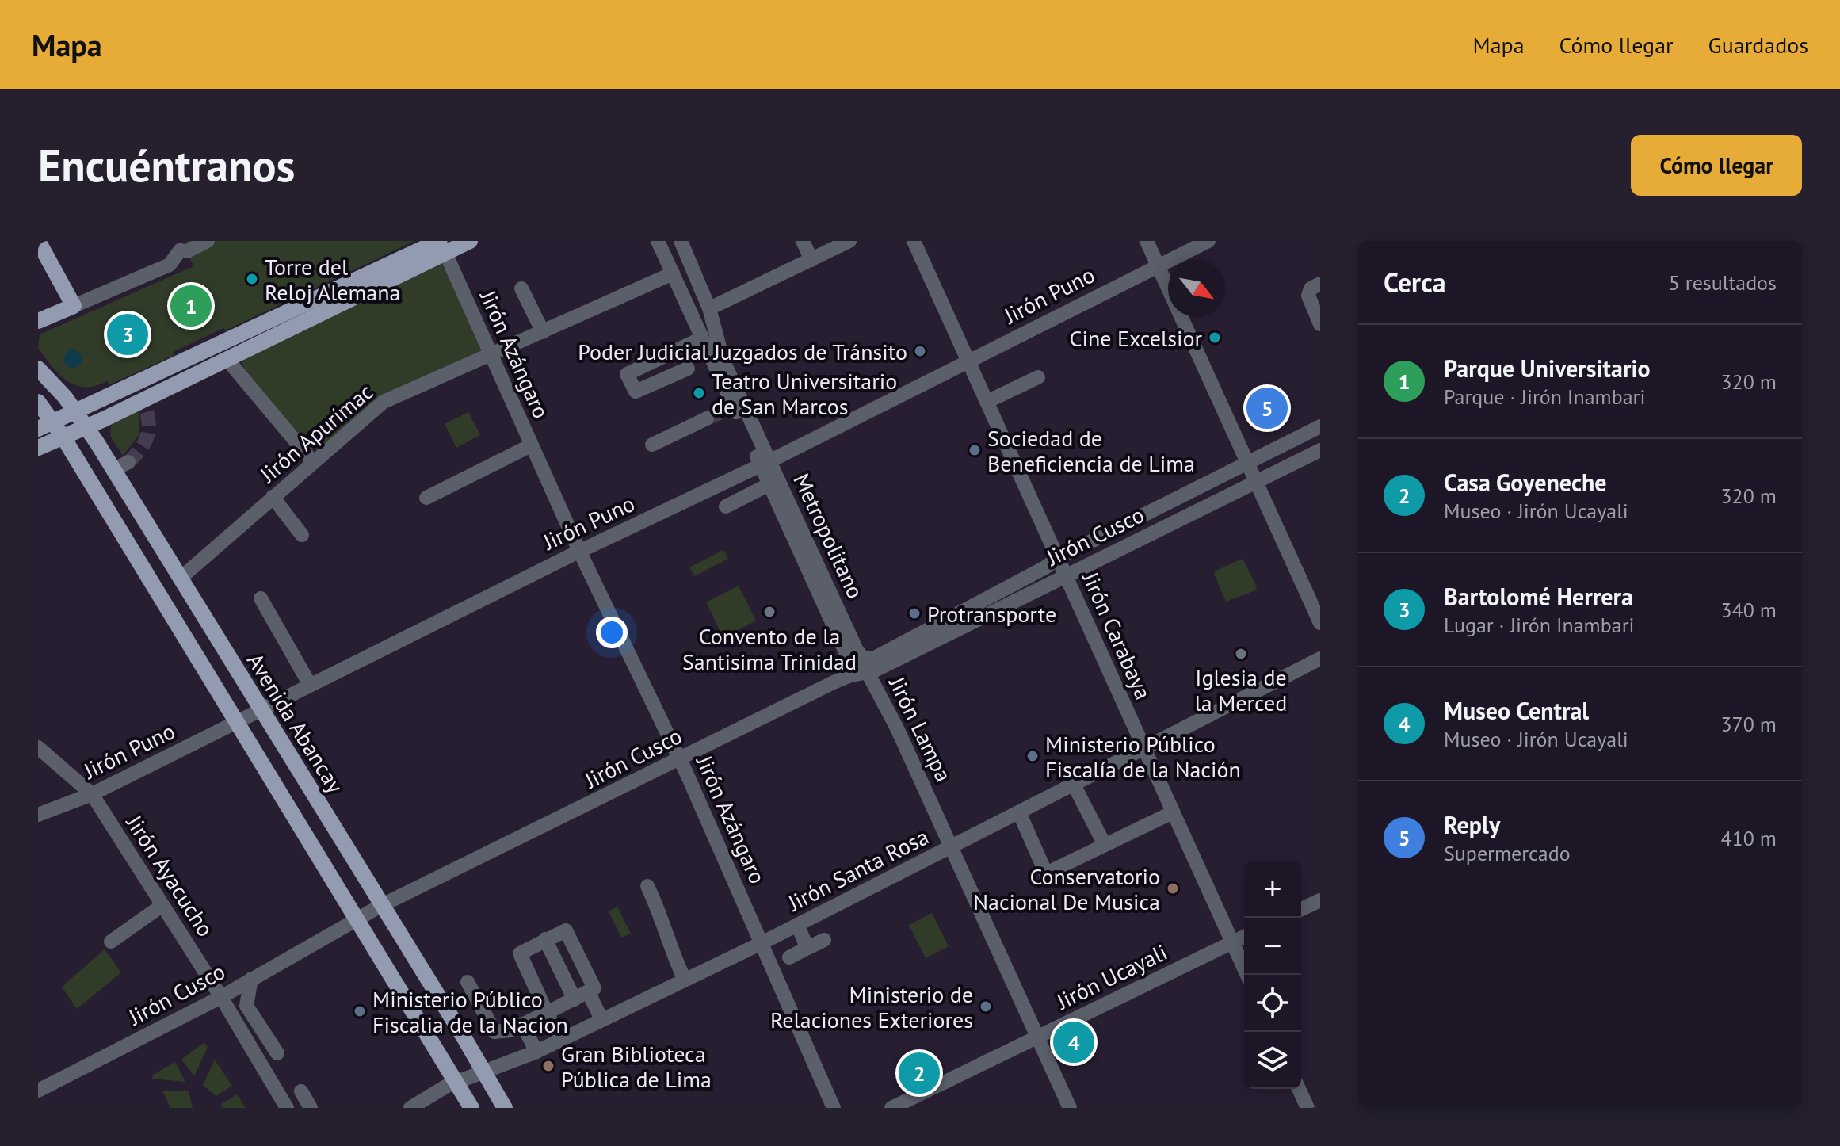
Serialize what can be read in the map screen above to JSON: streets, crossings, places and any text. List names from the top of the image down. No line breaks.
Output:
{"streets":{"main road":["Avenida Abancay"],"street":["Jirón Puno","Jirón Azángaro","Jirón Apurímac","Metropolitano","Jirón Cusco","Jirón Carabaya","Jirón Lampa","Jirón Santa Rosa","Jirón Ayacucho","Jirón Ucayali"]},"crossings":[["Jirón Puno","Jirón Azángaro"],["Jirón Puno","Metropolitano"],["Jirón Puno","Jirón Carabaya"],["Jirón Puno","Avenida Abancay"],["Jirón Puno","Jirón Lampa"],["Jirón Puno","Jirón Ayacucho"],["Jirón Azángaro","Jirón Apurímac"],["Jirón Azángaro","Jirón Cusco"],["Jirón Azángaro","Jirón Santa Rosa"],["Jirón Apurímac","Avenida Abancay"],["Jirón Apurímac","Jirón Lampa"],["Metropolitano","Jirón Cusco"],["Metropolitano","Jirón Carabaya"],["Metropolitano","Jirón Lampa"],["Jirón Cusco","Jirón Carabaya"],["Jirón Cusco","Avenida Abancay"],["Jirón Cusco","Jirón Lampa"],["Jirón Cusco","Jirón Ayacucho"],["Jirón Carabaya","Jirón Santa Rosa"],["Jirón Carabaya","Jirón Ucayali"],["Avenida Abancay","Jirón Santa Rosa"],["Jirón Lampa","Jirón Santa Rosa"],["Jirón Lampa","Jirón Ucayali"]],"places":["Torre del Reloj Alemana","Cine Excelsior","Poder Judicial Juzgados de Tránsito","Teatro Universitario de San Marcos","Sociedad de Beneficiencia de Lima","Convento de la Santisima Trinidad","Protransporte","Iglesia de la Merced","Ministerio Público Fiscalía de la Nación","Conservatorio Nacional De Musica","Ministerio de Relaciones Exteriores","Ministerio Público Fiscalia de la Nacion","Gran Biblioteca Pública de Lima"],"north":"bottom right","page":{"header":"Mapa","nav":["Mapa","Cómo llegar","Guardados"],"buttons":"Cómo llegar","title":"Encuéntranos","heading":["Cerca","5 resultados"],"pins":["1","3","5","4","2"],"list":[{"mark":"1","name":"Parque Universitario","note":"Parque · Jirón Inambari","value":"320 m"},{"mark":"2","name":"Casa Goyeneche","note":"Museo · Jirón Ucayali","value":"320 m"},{"mark":"3","name":"Bartolomé Herrera","note":"Lugar · Jirón Inambari","value":"340 m"},{"mark":"4","name":"Museo Central","note":"Museo · Jirón Ucayali","value":"370 m"},{"mark":"5","name":"Reply","note":"Supermercado","value":"410 m"}],"map_buttons":["+","−"]}}
